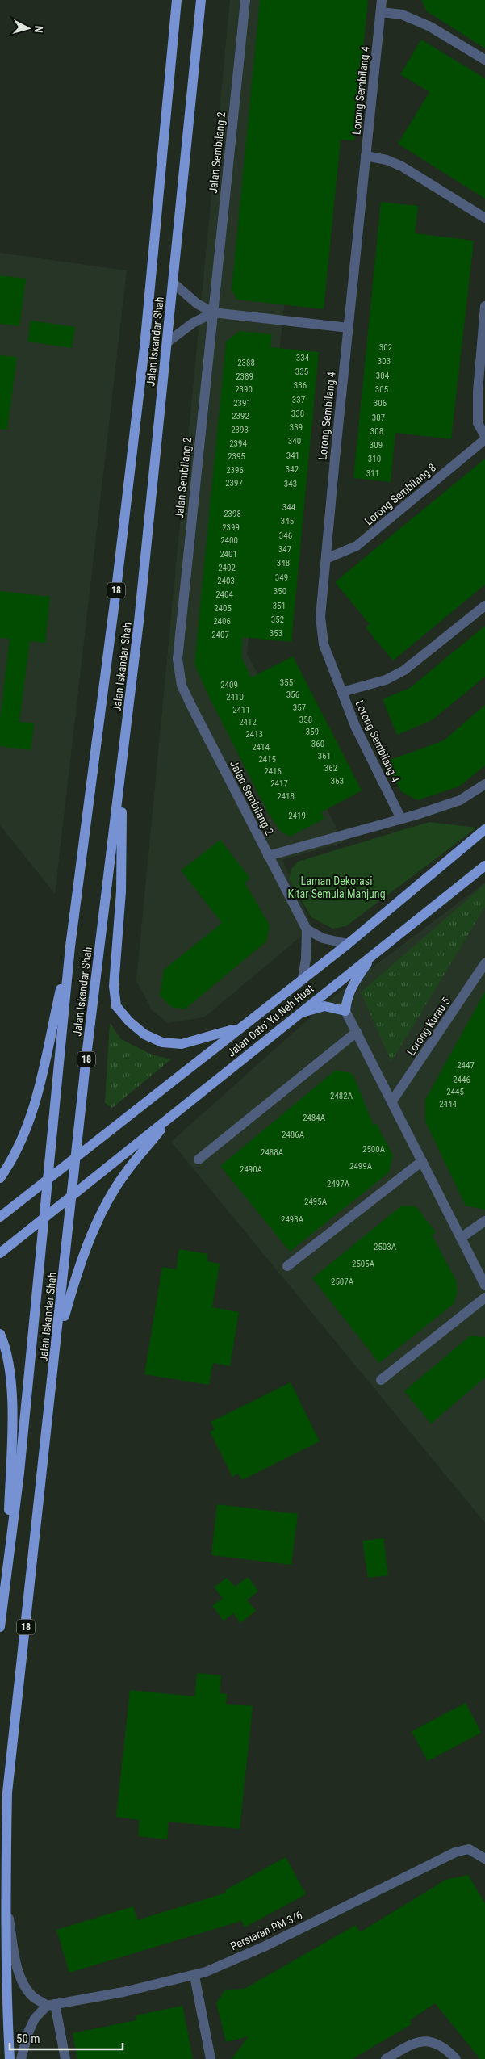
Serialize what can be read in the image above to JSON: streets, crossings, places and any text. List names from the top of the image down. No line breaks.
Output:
{"streets":{"main road":["Jalan Iskandar Shah","18","Jalan Dato' Yu Neh Huat"],"street":["Lorong Sembilang 4","Jalan Sembilang 2","Lorong Sembilang 8","Lorong Kurau 5","Persiaran PM 3/6"]},"crossings":[["Lorong Sembilang 4","Lorong Sembilang 8"],["Jalan Sembilang 2","Jalan Dato' Yu Neh Huat"],["Jalan Iskandar Shah","Jalan Dato' Yu Neh Huat"]],"parks":["Laman Dekorasi Kitar Semula Manjung"],"house_numbers":["302","334","303","2388","335","304","2389","336","2390","305","337","2391","306","338","2392","307","339","2393","308","340","2394","309","341","2395","310","342","2396","311","2397","343","344","2398","345","2399","346","2400","347","2401","348","2402","349","2403","350","2404","351","2405","352","2406","353","2407","355","2409","356","2410","357","2411","358","2412","359","2413","360","2414","361","2415","362","2416","363","2417","2418","2419","2447","2446","2445","2482A","2444","2484A","2486A","2500A","2488A","2499A","2490A","2497A","2495A","2493A","2503A","2505A","2507A"],"scale_bar":"50 m","north":"right"}
